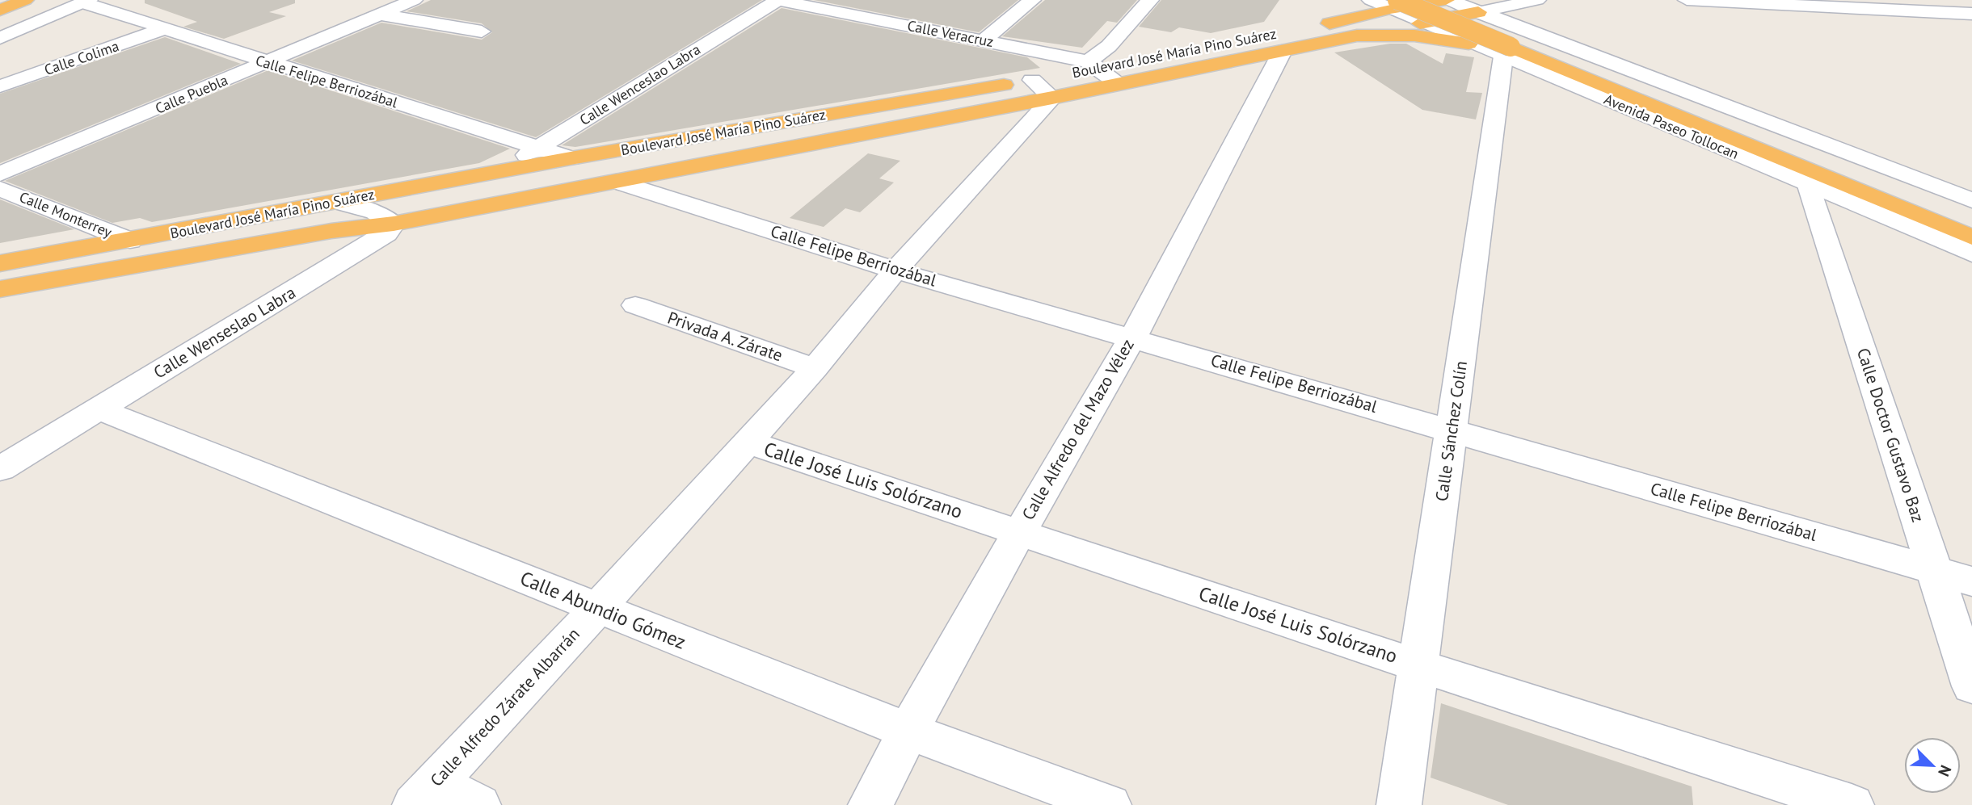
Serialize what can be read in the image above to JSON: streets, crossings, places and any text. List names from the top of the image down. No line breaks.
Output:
{"streets":{"highway":["Boulevard José María Pino Suárez","Avenida Paseo Tollocan"],"street":["Calle Veracruz","Calle Colima","Calle Felipe Berriozábal","Calle Wenceslao Labra","Calle Puebla","Calle Monterrey","Calle Wenseslao Labra","Privada A. Zárate","Calle Alfredo del Mazo Vélez","Calle Sánchez Colín","Calle Doctor Gustavo Baz","Calle José Luis Solórzano","Calle Abundio Gómez","Calle Alfredo Zárate Albarrán"]},"crossings":[["Calle Veracruz","Boulevard José María Pino Suárez"],["Calle Veracruz","Calle Wenceslao Labra"],["Boulevard José María Pino Suárez","Calle Felipe Berriozábal"],["Boulevard José María Pino Suárez","Calle Wenceslao Labra"],["Boulevard José María Pino Suárez","Avenida Paseo Tollocan"],["Boulevard José María Pino Suárez","Calle Monterrey"],["Boulevard José María Pino Suárez","Calle Wenseslao Labra"],["Boulevard José María Pino Suárez","Calle Alfredo del Mazo Vélez"],["Boulevard José María Pino Suárez","Calle Alfredo Zárate Albarrán"],["Calle Colima","Calle Felipe Berriozábal"],["Calle Felipe Berriozábal","Calle Wenceslao Labra"],["Calle Felipe Berriozábal","Calle Puebla"],["Calle Felipe Berriozábal","Calle Alfredo del Mazo Vélez"],["Calle Felipe Berriozábal","Calle Sánchez Colín"],["Calle Felipe Berriozábal","Calle Doctor Gustavo Baz"],["Calle Felipe Berriozábal","Calle Alfredo Zárate Albarrán"],["Avenida Paseo Tollocan","Calle Sánchez Colín"],["Avenida Paseo Tollocan","Calle Doctor Gustavo Baz"],["Calle Wenseslao Labra","Calle Abundio Gómez"],["Privada A. Zárate","Calle Alfredo Zárate Albarrán"],["Calle Alfredo del Mazo Vélez","Calle José Luis Solórzano"],["Calle Alfredo del Mazo Vélez","Calle Abundio Gómez"],["Calle Sánchez Colín","Calle José Luis Solórzano"],["Calle José Luis Solórzano","Calle Alfredo Zárate Albarrán"],["Calle Abundio Gómez","Calle Alfredo Zárate Albarrán"]],"north":"bottom right"}
